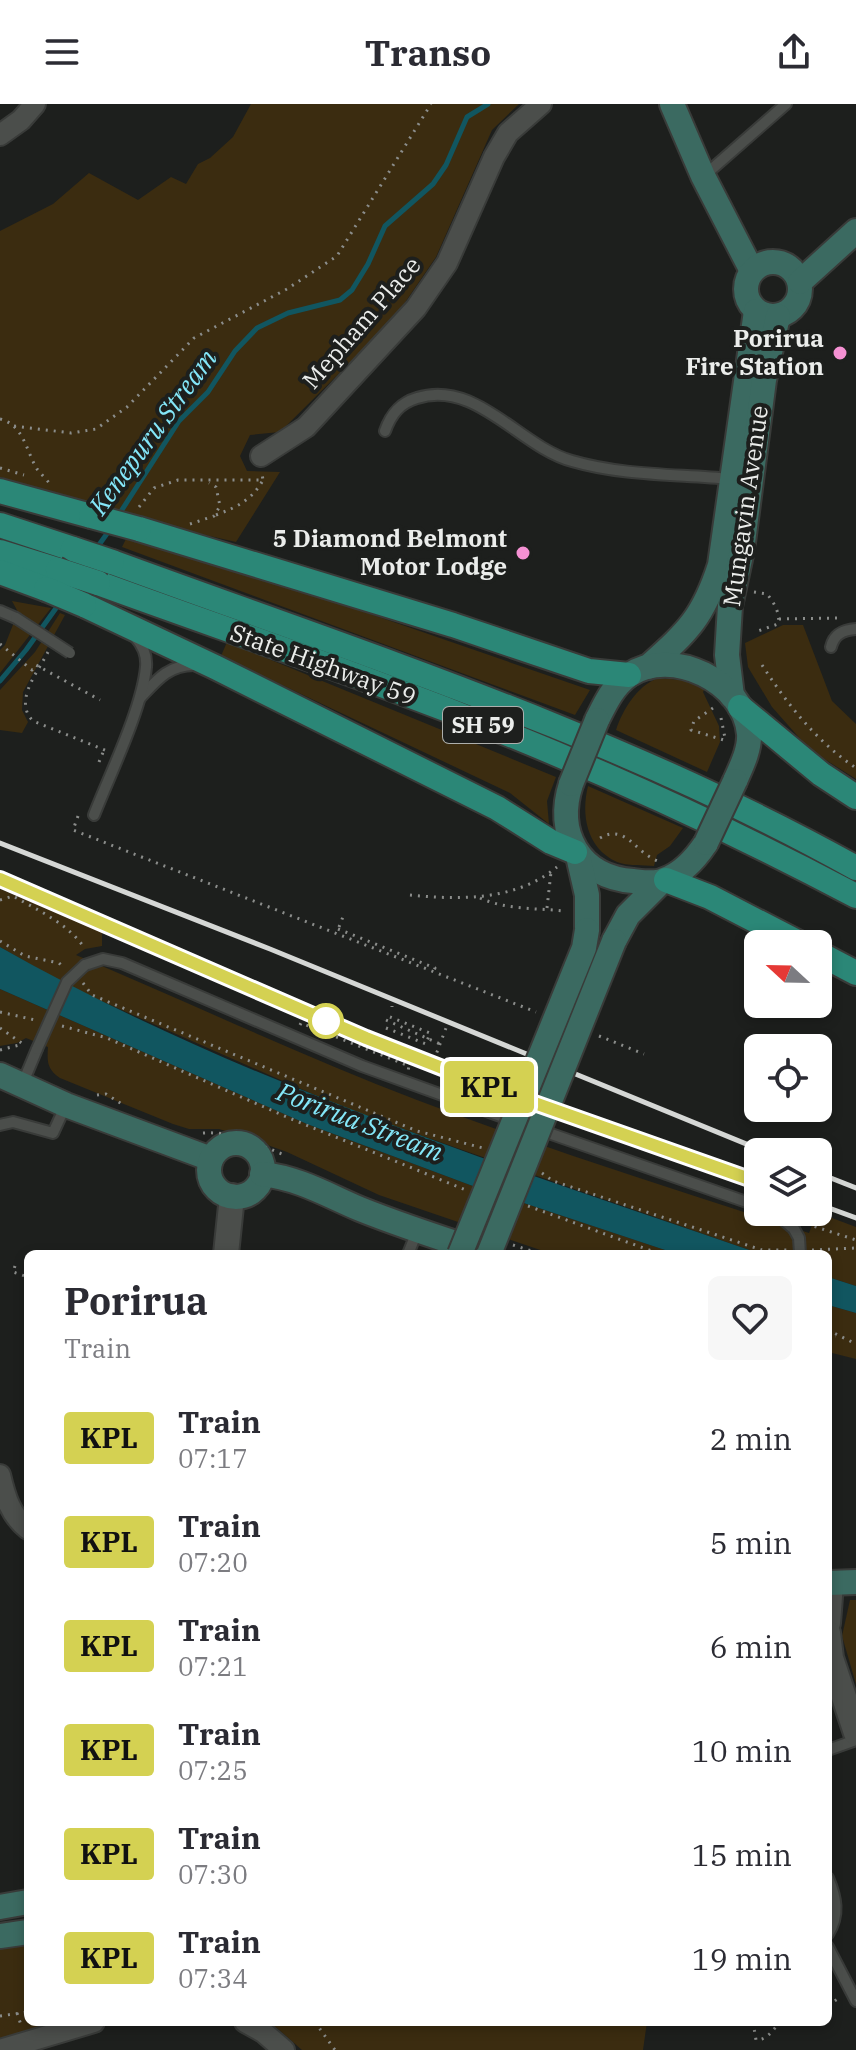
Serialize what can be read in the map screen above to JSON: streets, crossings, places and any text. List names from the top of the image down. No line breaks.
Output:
{"streets":{"main road":["Mungavin Avenue","State Highway 59","SH 59"],"street":["Mepham Place"]},"water":["Kenepuru Stream","Porirua Stream"],"places":["Porirua Fire Station","5 Diamond Belmont Motor Lodge"],"north":"left","page":{"header":"Transo","on_map":"KPL","heading":["Porirua","Train"],"list":[{"mark":"KPL","name":"Train","note":"07:17","value":"2 min"},{"mark":"KPL","name":"Train","note":"07:20","value":"5 min"},{"mark":"KPL","name":"Train","note":"07:21","value":"6 min"},{"mark":"KPL","name":"Train","note":"07:25","value":"10 min"},{"mark":"KPL","name":"Train","note":"07:30","value":"15 min"},{"mark":"KPL","name":"Train","note":"07:34","value":"19 min"}]}}
